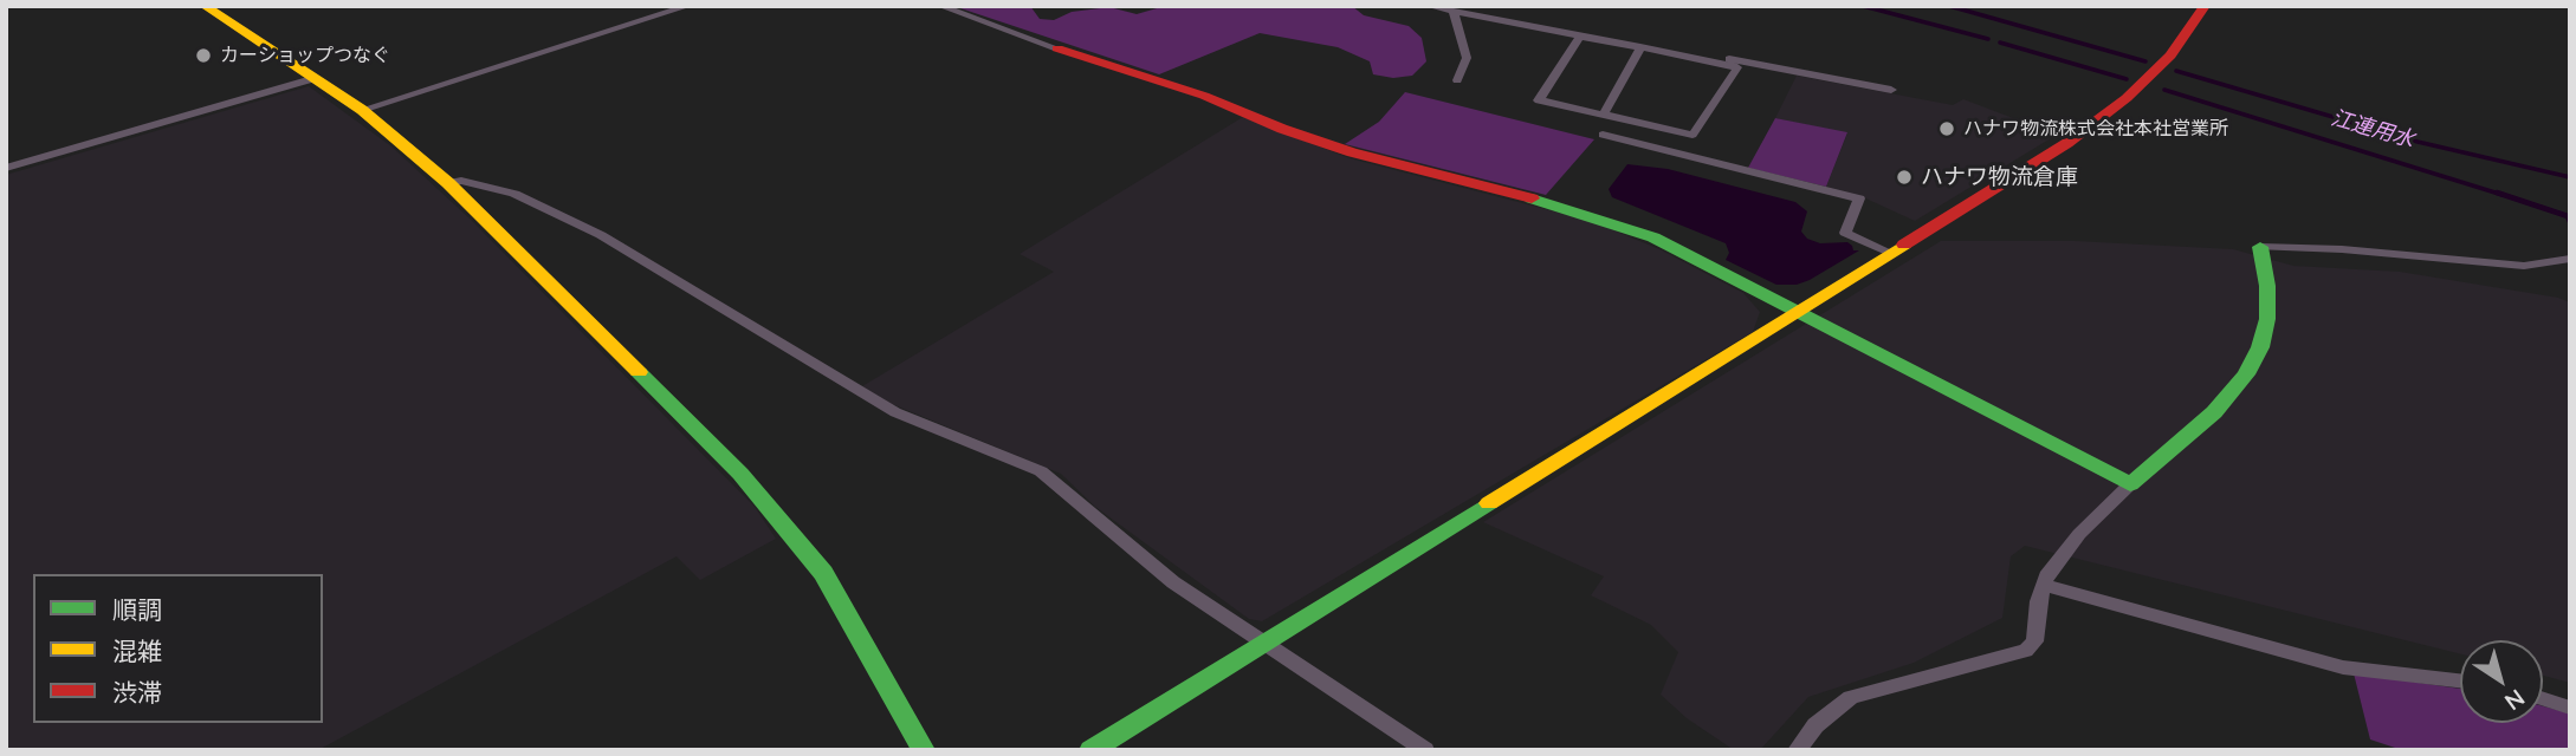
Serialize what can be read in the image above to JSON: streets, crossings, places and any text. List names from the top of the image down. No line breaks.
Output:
{"water":["江連用水"],"places":["カーショップつなぐ","ハナワ物流株式会社本社営業所","ハナワ物流倉庫"],"legend":["順調","混雑","渋滞"],"north":"bottom right"}
